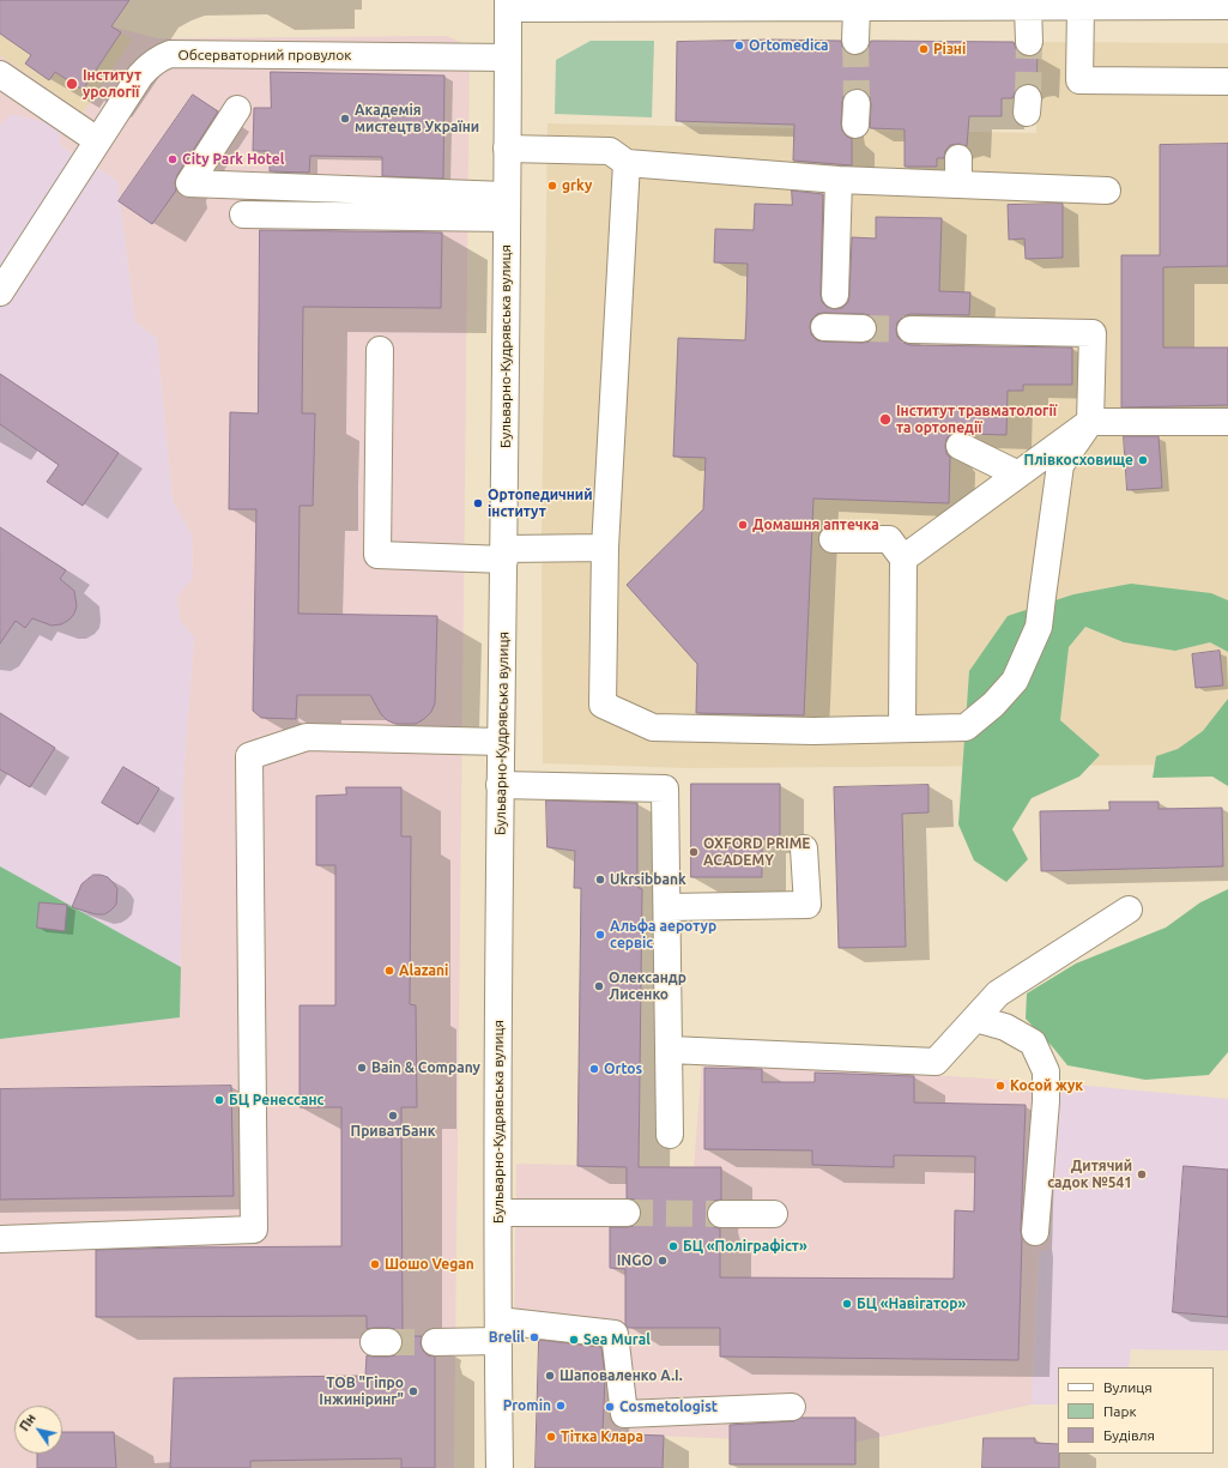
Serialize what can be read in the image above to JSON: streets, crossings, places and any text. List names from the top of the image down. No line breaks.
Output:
{"streets":{"main road":["Обсерваторний провулок","Бульварно-Кудрявська вулиця"]},"crossings":[["Обсерваторний провулок","Бульварно-Кудрявська вулиця"]],"places":["Ortomedica","Різні","Інститут урології","Академія мистецтв України","City Park Hotel","grky","Інститут травматології та ортопедії","Плівкосховище","Ортопедичний інститут","Домашня аптечка","OXFORD PRIME ACADEMY","Ukrsibbank","Альфа аеротур сервіс","Alazani","Олександр Лисенко","Bain & Company","Ortos","Косой жук","БЦ Ренессанс","ПриватБанк","Дитячий садок №541","БЦ «Поліграфіст»","INGO","Шошо Vegan","БЦ «Навігатор»","Brelil","Sea Mural","Шаповаленко А.І.","ТОВ \"Гіпро Інжиніринг\"","Promin","Cosmetologist","Тітка Клара"],"legend":["Вулиця","Парк","Будівля"],"north":"top left"}
